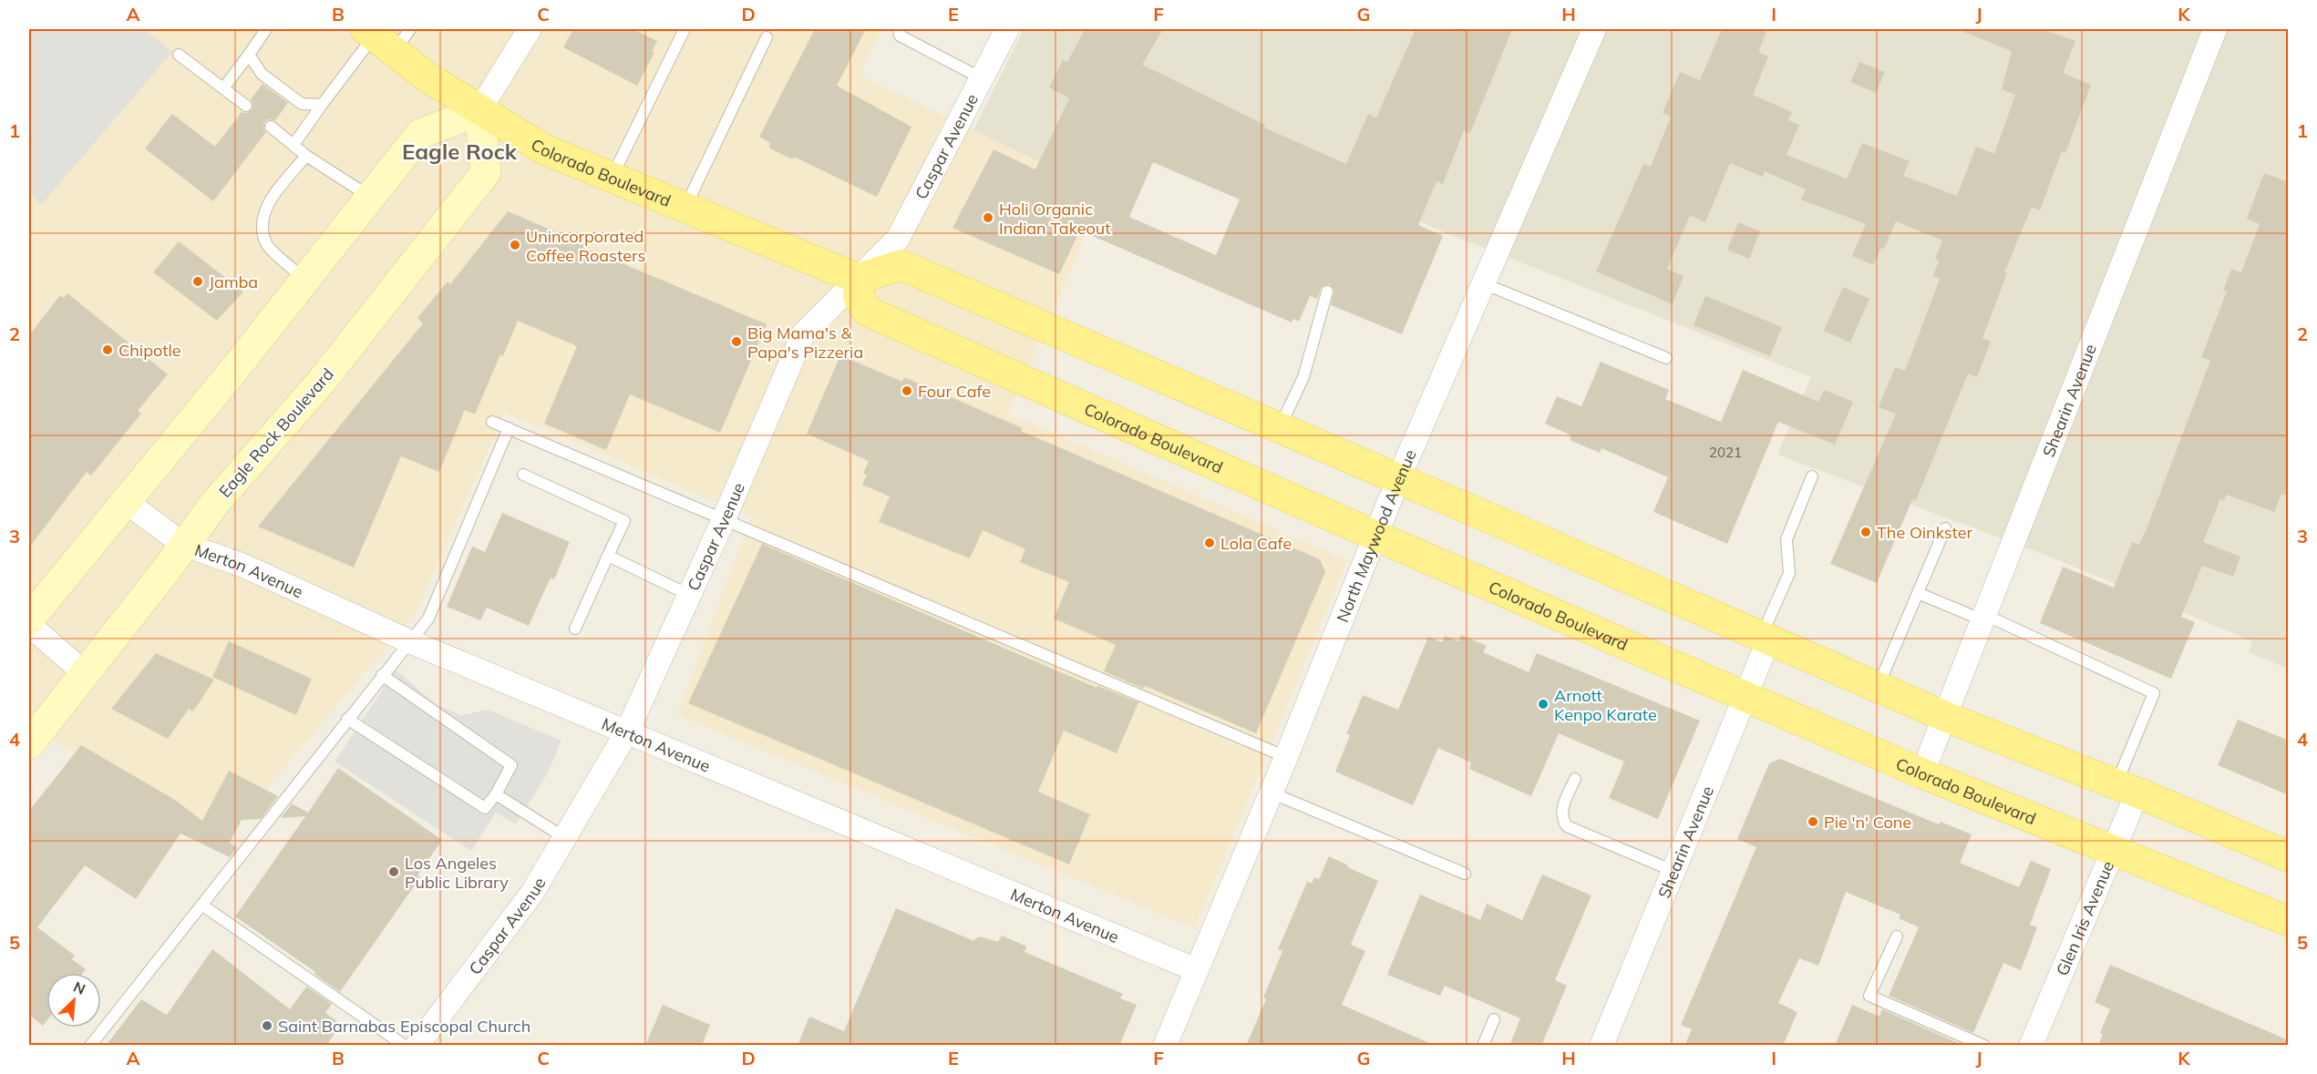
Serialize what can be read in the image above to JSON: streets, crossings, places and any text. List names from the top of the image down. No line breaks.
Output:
{"streets":{"main road":["Colorado Boulevard","Eagle Rock Boulevard"],"street":["Caspar Avenue","Shearin Avenue","North Maywood Avenue","Merton Avenue","Glen Iris Avenue"]},"crossings":[["Caspar Avenue","Colorado Boulevard"],["Caspar Avenue","Merton Avenue"],["Colorado Boulevard","Shearin Avenue"],["Colorado Boulevard","Eagle Rock Boulevard"],["Colorado Boulevard","North Maywood Avenue"],["Colorado Boulevard","Glen Iris Avenue"],["Eagle Rock Boulevard","Merton Avenue"],["North Maywood Avenue","Merton Avenue"]],"districts":["Eagle Rock"],"places":["Holi Organic Indian Takeout","Unincorporated Coffee Roasters","Jamba","Big Mama's & Papa's Pizzeria","Chipotle","Four Cafe","The Oinkster","Lola Cafe","Arnott Kenpo Karate","Pie 'n' Cone","Los Angeles Public Library","Saint Barnabas Episcopal Church"],"house_numbers":["2021"],"north":"top right","grid":{"columns":["A","B","C","D","E","F","G","H","I","J","K"],"rows":["1","2","3","4","5"]}}
